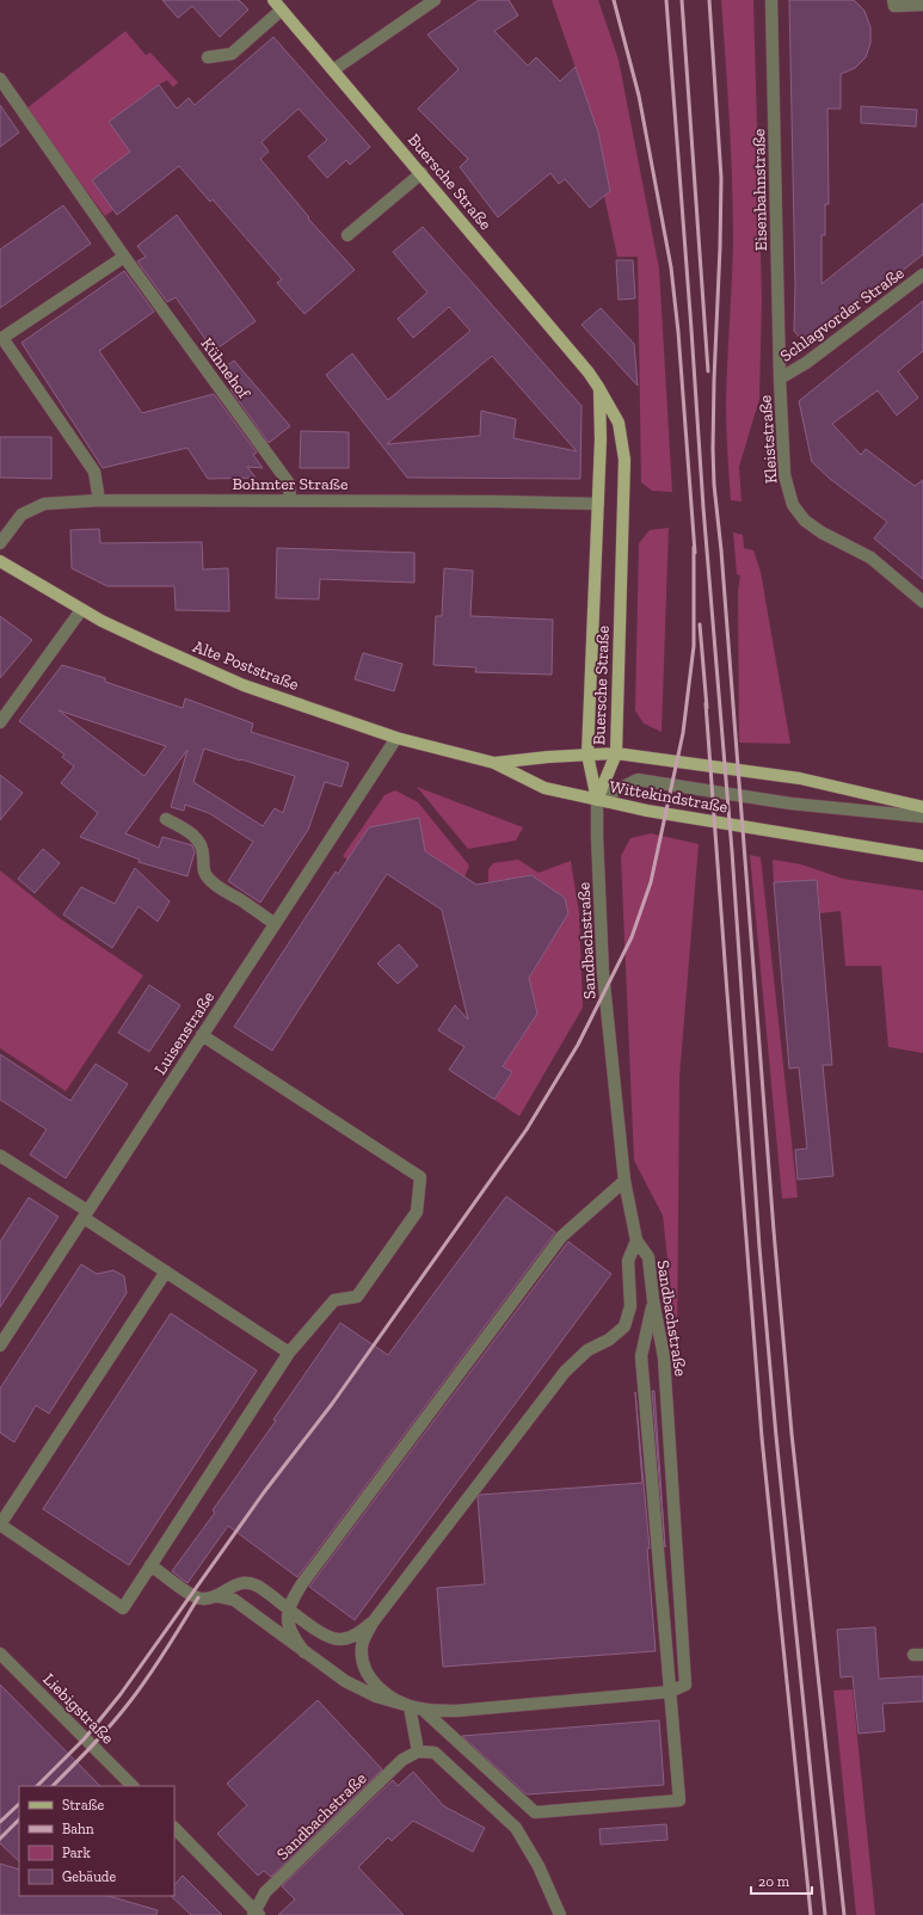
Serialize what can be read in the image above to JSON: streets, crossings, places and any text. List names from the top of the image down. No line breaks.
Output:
{"streets":{"main road":["Buersche Straße","Alte Poststraße","Wittekindstraße"],"street":["Eisenbahnstraße","Schlagvorder Straße","Kühnehof","Kleiststraße","Bohmter Straße","Sandbachstraße","Luisenstraße","Liebigstraße"]},"crossings":[["Buersche Straße","Bohmter Straße"],["Buersche Straße","Alte Poststraße"],["Buersche Straße","Wittekindstraße"],["Buersche Straße","Sandbachstraße"],["Eisenbahnstraße","Schlagvorder Straße"],["Eisenbahnstraße","Kleiststraße"],["Schlagvorder Straße","Kleiststraße"],["Kühnehof","Bohmter Straße"],["Alte Poststraße","Wittekindstraße"],["Alte Poststraße","Sandbachstraße"],["Alte Poststraße","Luisenstraße"],["Wittekindstraße","Sandbachstraße"]],"legend":["Straße","Bahn","Park","Gebäude"],"scale_bar":"20 m"}
